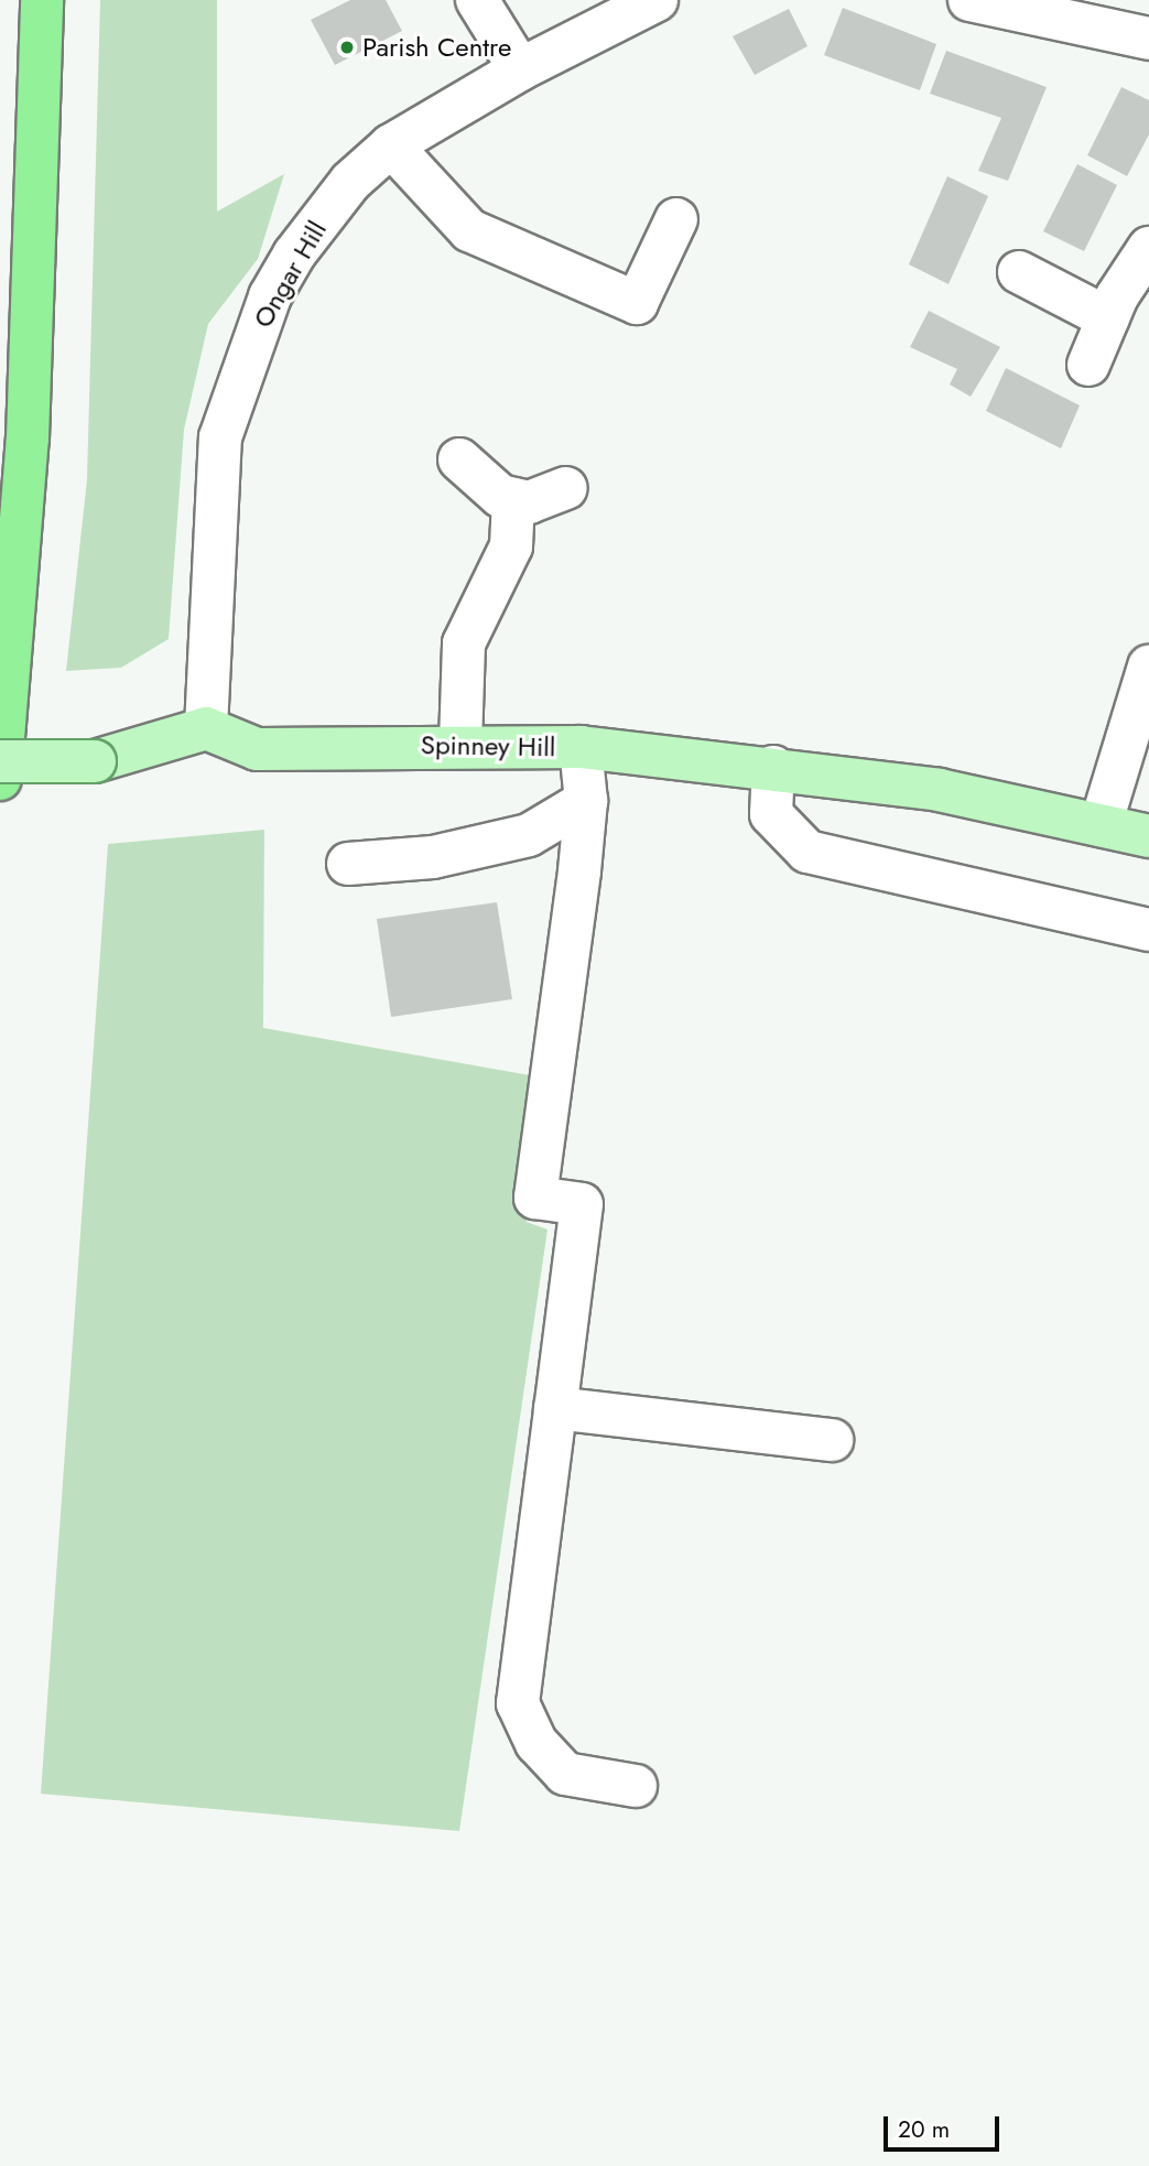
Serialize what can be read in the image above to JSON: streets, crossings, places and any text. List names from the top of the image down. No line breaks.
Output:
{"streets":{"main road":["Spinney Hill"],"street":["Ongar Hill"]},"crossings":[["Ongar Hill","Spinney Hill"]],"places":["Parish Centre"],"scale_bar":"20 m"}
